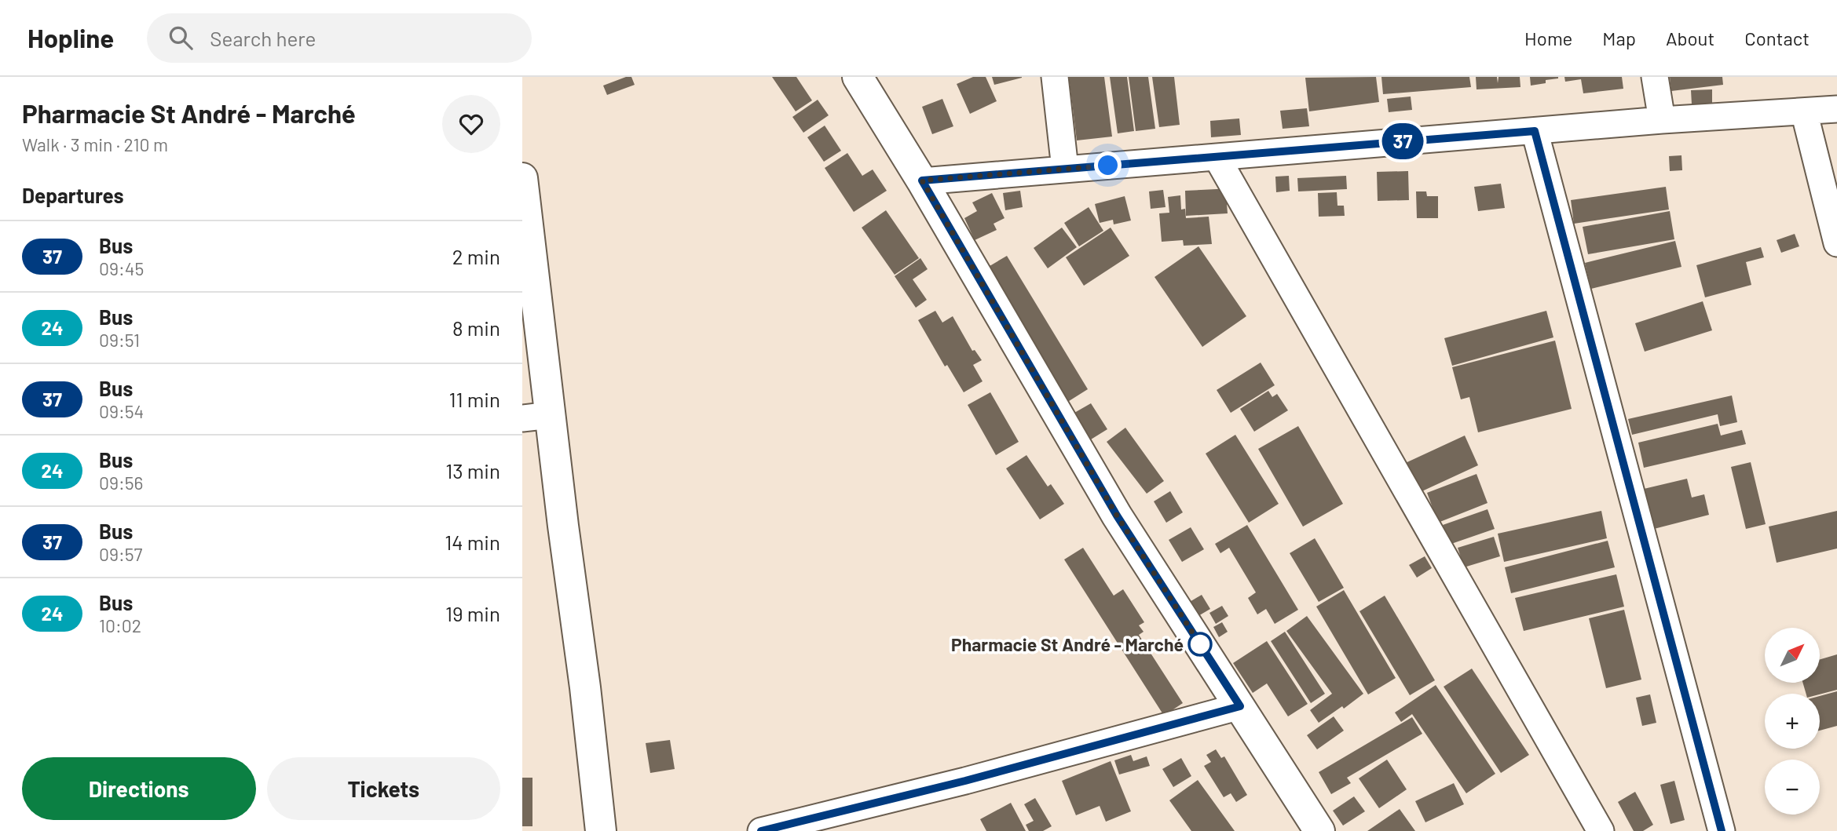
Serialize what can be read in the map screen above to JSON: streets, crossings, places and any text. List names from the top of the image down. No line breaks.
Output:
{"places":["Pharmacie St André - Marché"],"lines":["bus line 37"],"north":"top right","page":{"header":"Hopline","search":"Search here","nav":["Home","Map","About","Contact"],"heading":[["Pharmacie St André - Marché","Walk · 3 min · 210 m"],"Departures"],"on_map":"37","list":[{"mark":"37","name":"Bus","note":"09:45","value":"2 min"},{"mark":"24","name":"Bus","note":"09:51","value":"8 min"},{"mark":"37","name":"Bus","note":"09:54","value":"11 min"},{"mark":"24","name":"Bus","note":"09:56","value":"13 min"},{"mark":"37","name":"Bus","note":"09:57","value":"14 min"},{"mark":"24","name":"Bus","note":"10:02","value":"19 min"}],"map_buttons":["+","−"],"buttons":["Directions","Tickets"]}}
